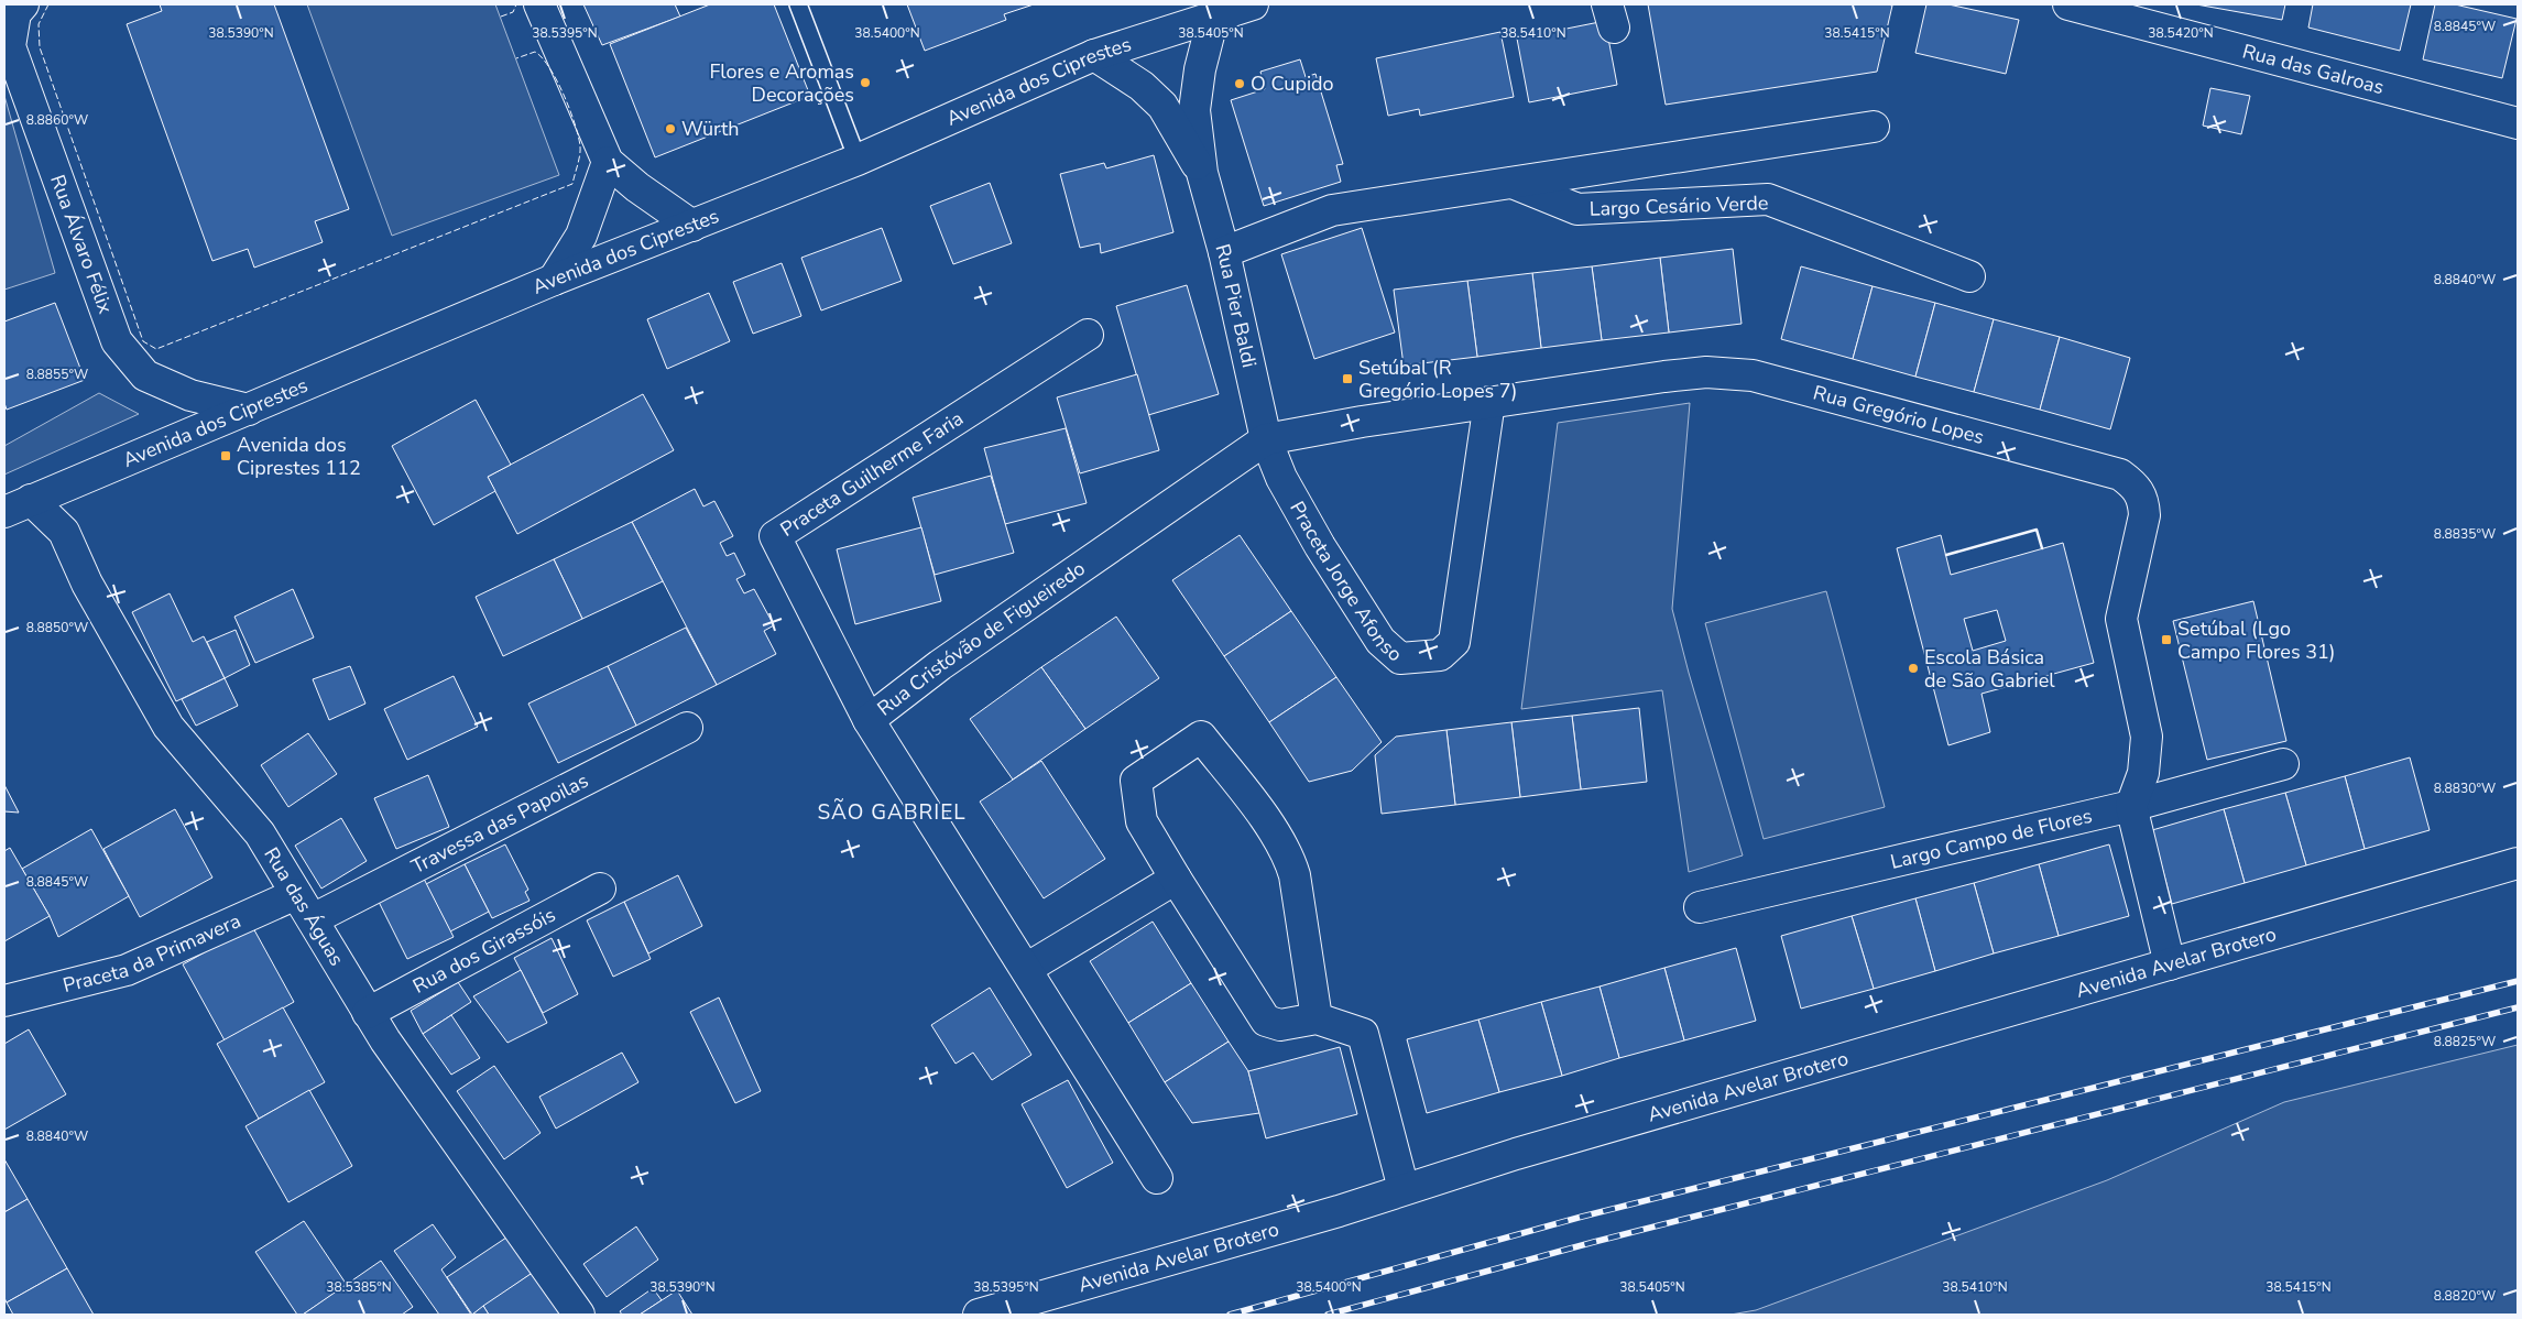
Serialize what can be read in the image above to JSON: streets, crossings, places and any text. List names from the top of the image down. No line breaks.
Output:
{"streets":{"street":["Rua das Galroas","Avenida dos Ciprestes","Largo Cesário Verde","Rua Álvaro Félix","Rua Pier Baldi","Rua Gregório Lopes","Praceta Guilherme Faria","Praceta Jorge Afonso","Rua Cristóvão de Figueiredo","Travessa das Papoilas","Largo Campo de Flores","Rua das Águas","Rua dos Girassóis","Praceta da Primavera","Avenida Avelar Brotero"]},"crossings":[["Avenida dos Ciprestes","Rua Álvaro Félix"],["Avenida dos Ciprestes","Rua Pier Baldi"],["Avenida dos Ciprestes","Rua das Águas"],["Largo Cesário Verde","Rua Pier Baldi"],["Rua Pier Baldi","Rua Gregório Lopes"],["Rua Pier Baldi","Praceta Jorge Afonso"],["Rua Pier Baldi","Rua Cristóvão de Figueiredo"],["Rua Gregório Lopes","Praceta Jorge Afonso"],["Rua Gregório Lopes","Rua Cristóvão de Figueiredo"],["Rua Gregório Lopes","Largo Campo de Flores"],["Praceta Guilherme Faria","Rua Cristóvão de Figueiredo"],["Praceta Jorge Afonso","Rua Cristóvão de Figueiredo"],["Travessa das Papoilas","Rua das Águas"],["Rua das Águas","Rua dos Girassóis"],["Rua das Águas","Praceta da Primavera"]],"districts":["SÃO GABRIEL"],"places":{"other":["Flores e Aromas Decorações","O Cupido","Würth","Escola Básica de São Gabriel"],"transit":["Setúbal (R Gregório Lopes 7)","Avenida dos Ciprestes 112","Setúbal (Lgo Campo Flores 31)"]},"coordinates":["8.8845°W","38.5390°N","38.5395°N","38.5405°N","38.5415°N","38.5420°N","38.5400°N","38.5410°N","8.8860°W","8.8840°W","8.8855°W","8.8835°W","8.8850°W","8.8830°W","8.8825°W","38.5385°N","8.8820°W"]}
